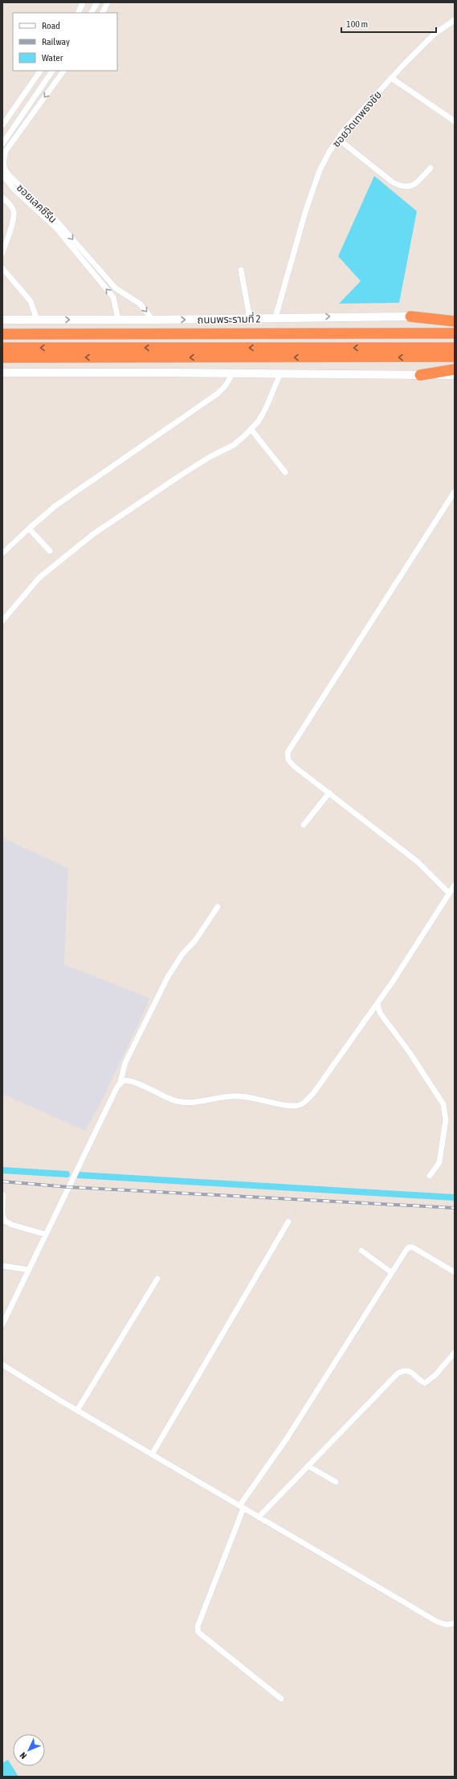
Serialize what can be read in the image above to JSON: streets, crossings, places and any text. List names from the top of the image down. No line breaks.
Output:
{"streets":{"highway":["ถนนพระรามที่ 2"],"street":["ซอยวัดเทพธงชัย","ซอยเลคซีรีน"]},"crossings":[["ซอยวัดเทพธงชัย","ถนนพระรามที่ 2"],["ซอยเลคซีรีน","ถนนพระรามที่ 2"]],"legend":["Road","Railway","Water"],"scale_bar":"100 m","north":"bottom left"}
